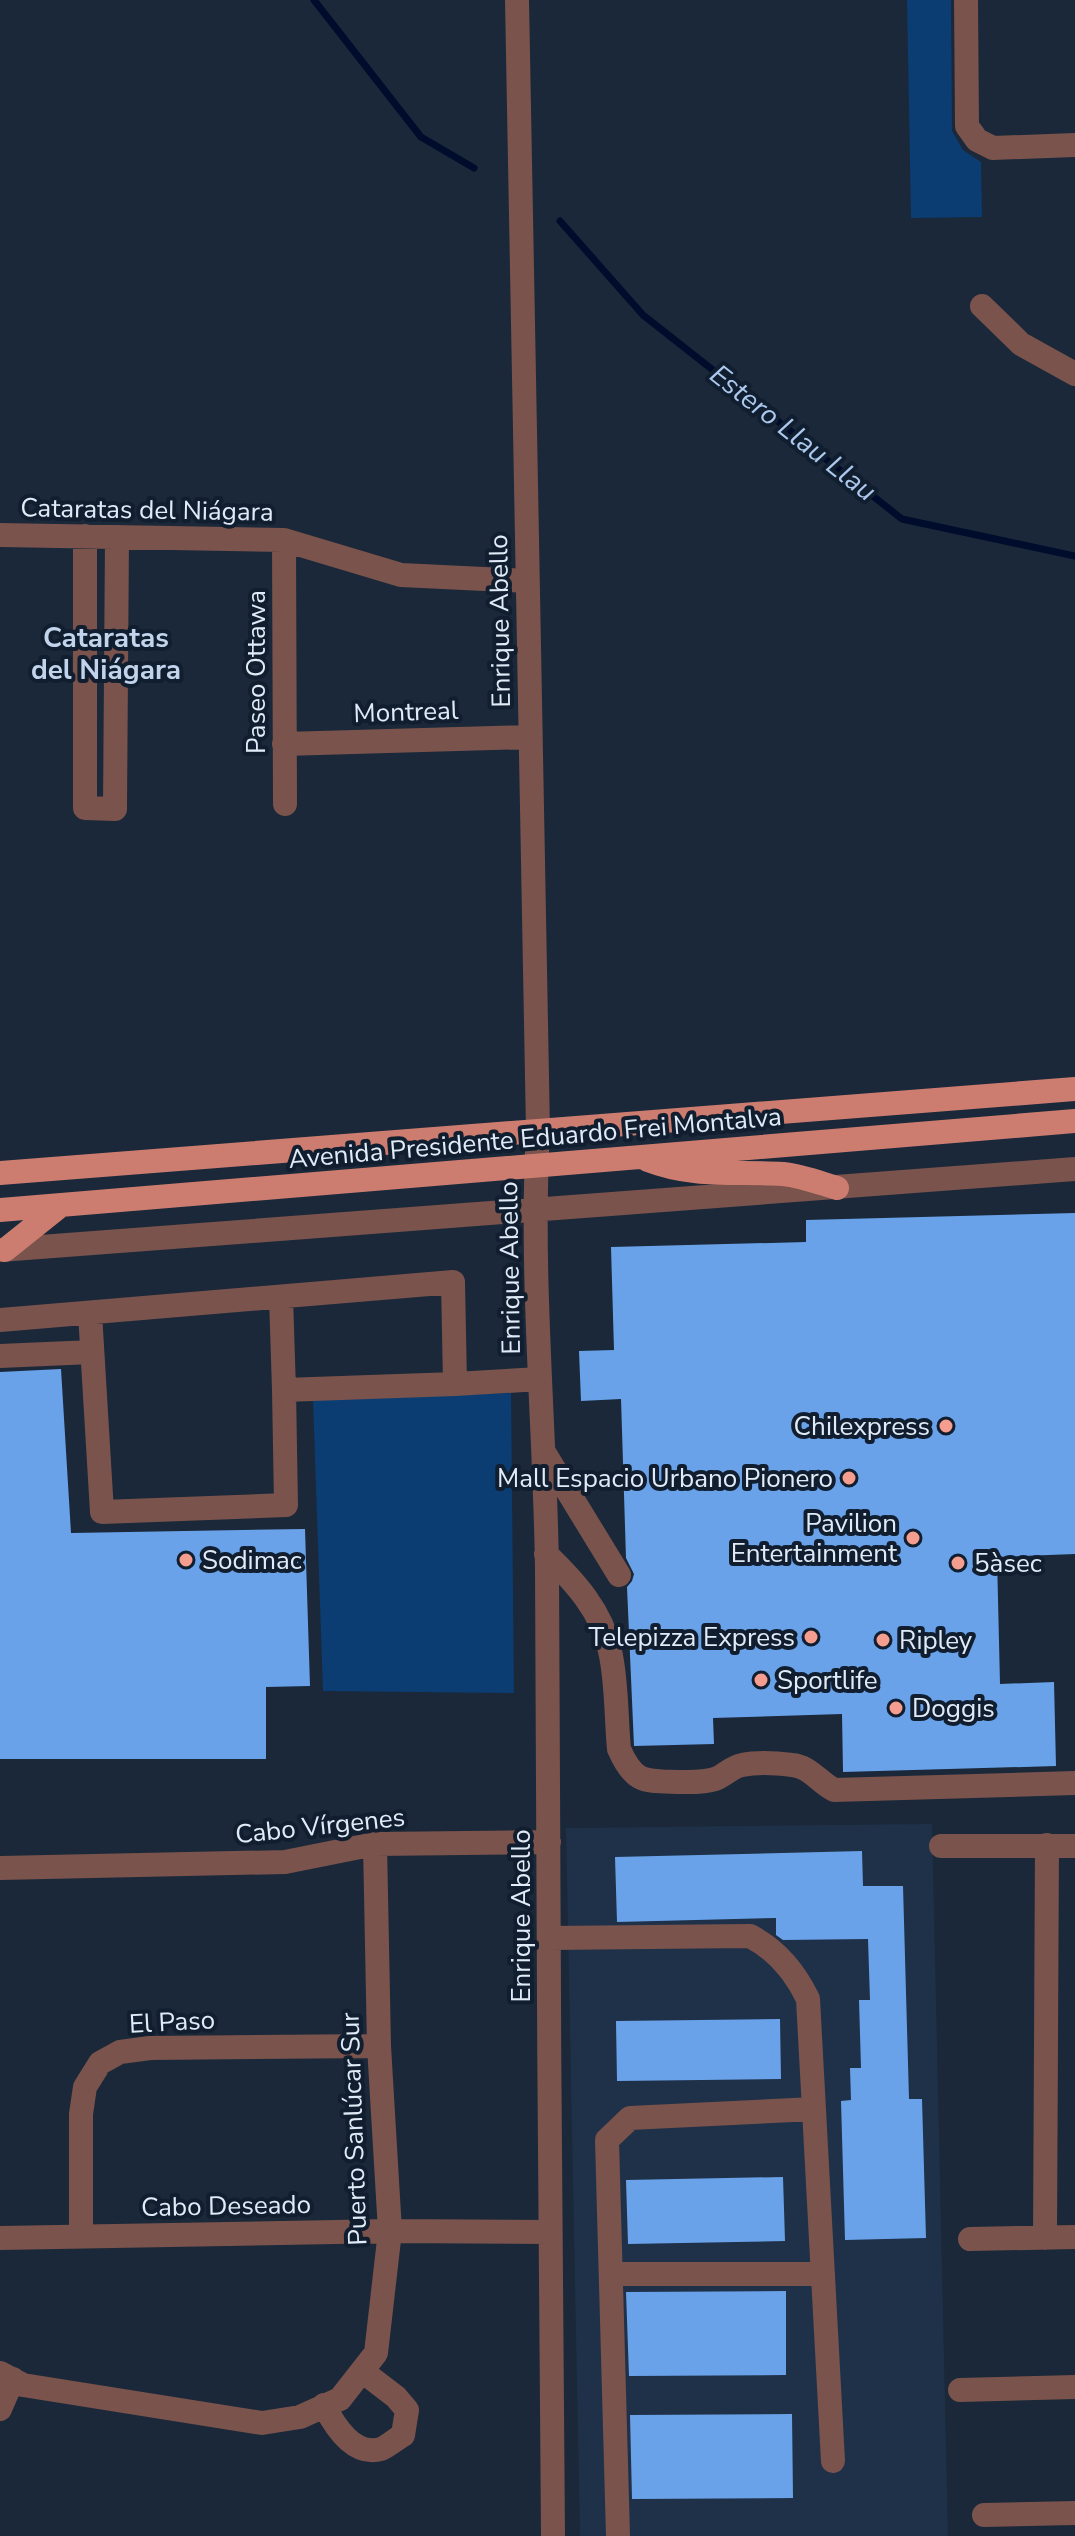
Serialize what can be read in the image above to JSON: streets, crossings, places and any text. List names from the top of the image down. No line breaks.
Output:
{"streets":{"main road":["Avenida Presidente Eduardo Frei Montalva"],"street":["Cataratas del Niágara","Enrique Abello","Paseo Ottawa","Montreal","Cabo Vírgenes","El Paso","Puerto Sanlúcar Sur","Cabo Deseado"]},"crossings":[["Cataratas del Niágara","Enrique Abello"],["Cataratas del Niágara","Paseo Ottawa"],["Enrique Abello","Montreal"],["Enrique Abello","Avenida Presidente Eduardo Frei Montalva"],["Enrique Abello","Cabo Vírgenes"],["Enrique Abello","Cabo Deseado"],["Paseo Ottawa","Montreal"],["Cabo Vírgenes","Puerto Sanlúcar Sur"],["El Paso","Puerto Sanlúcar Sur"],["El Paso","Cabo Deseado"],["Puerto Sanlúcar Sur","Cabo Deseado"]],"districts":["Cataratas del Niágara"],"water":["Estero Llau Llau"],"places":["Chilexpress","Mall Espacio Urbano Pionero","Pavilion Entertainment","Sodimac","5àsec","Telepizza Express","Ripley","Sportlife","Doggis"]}
